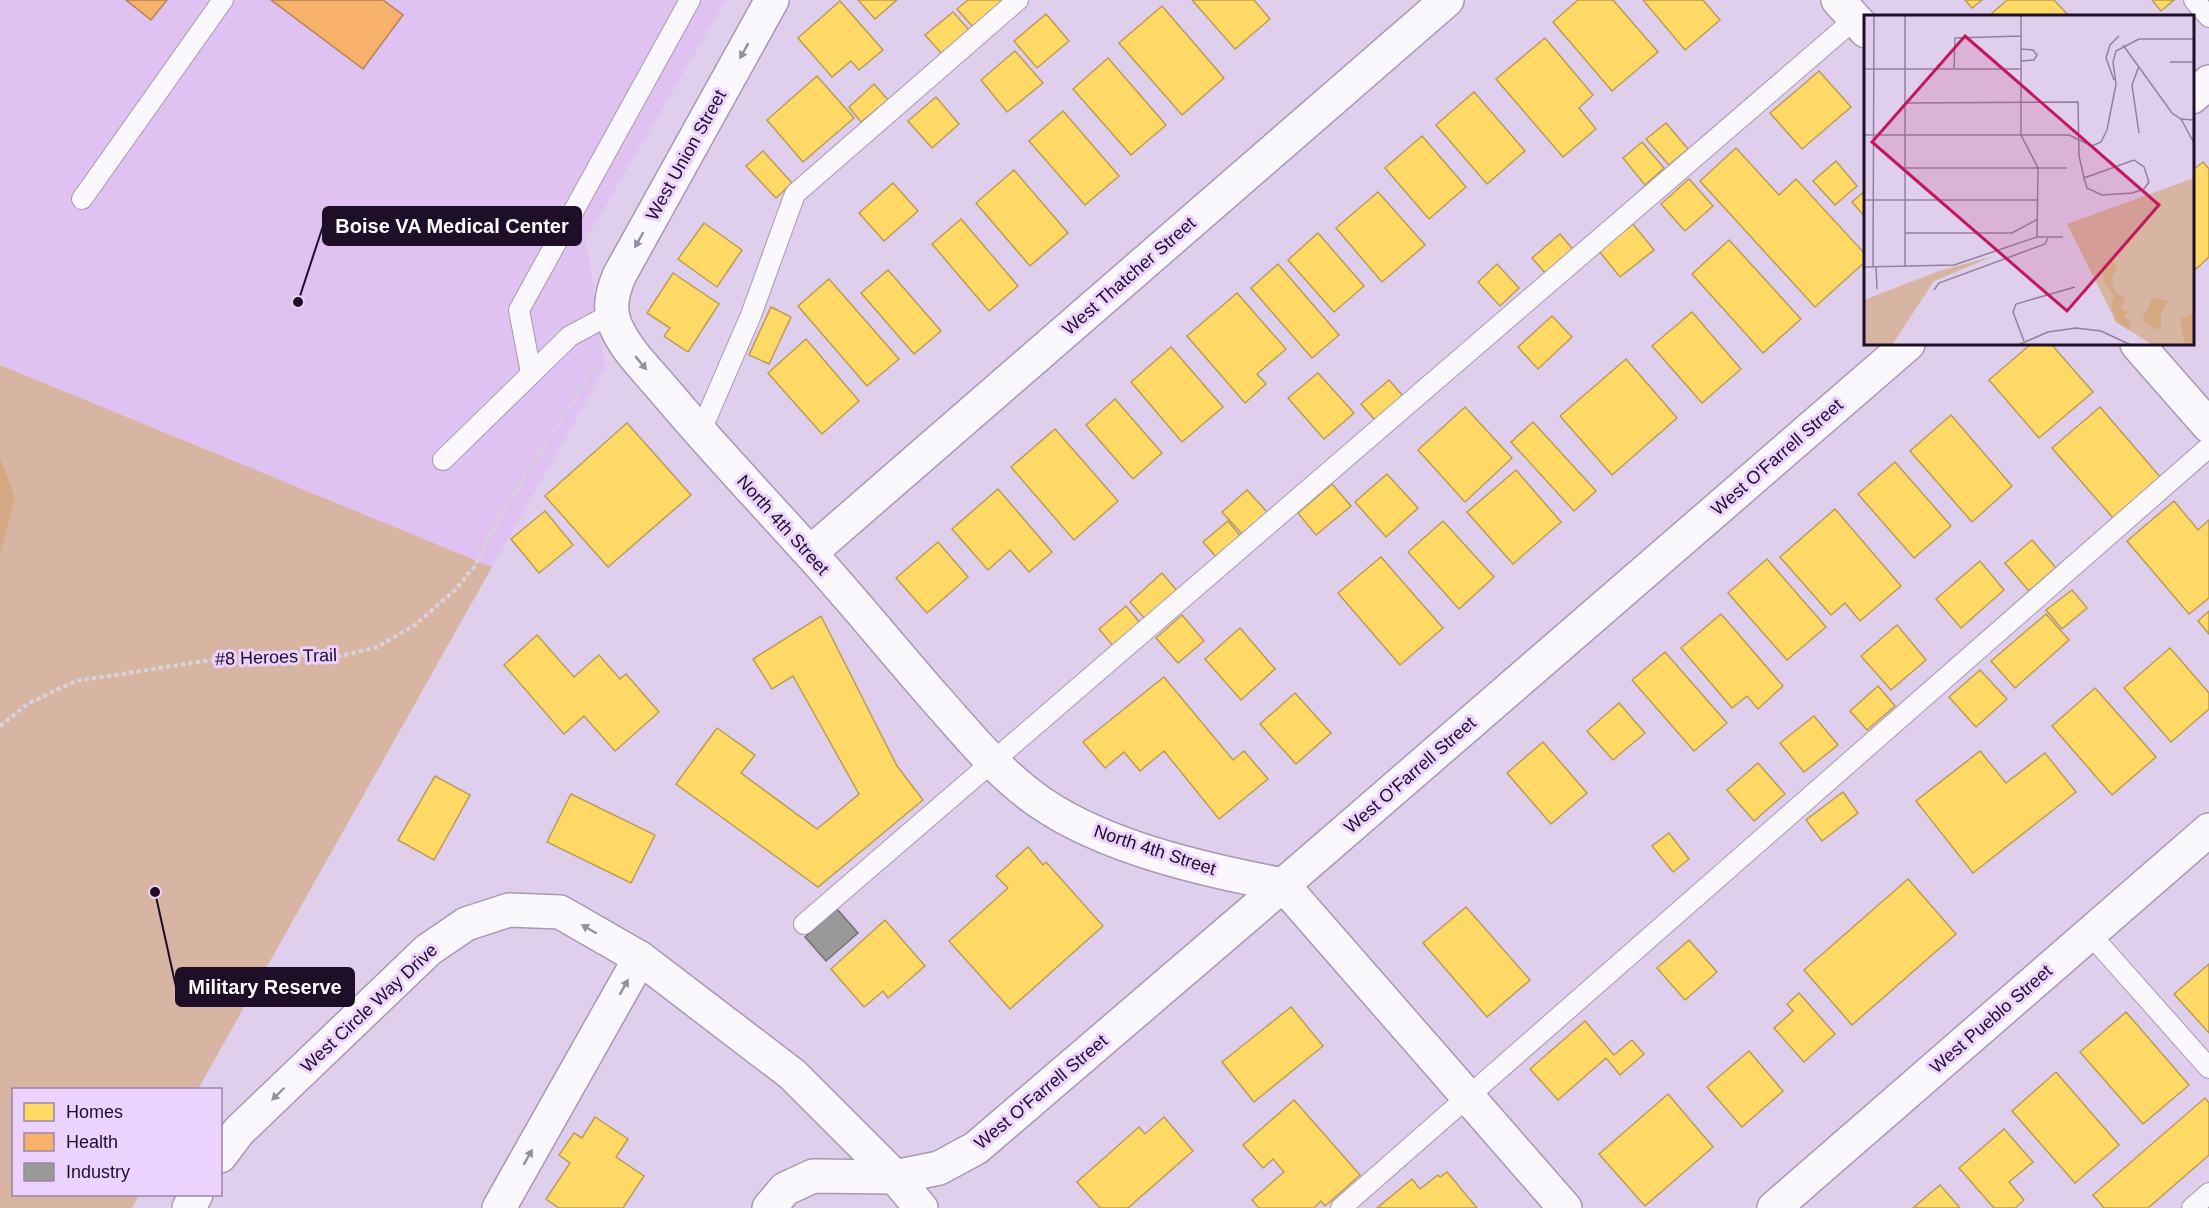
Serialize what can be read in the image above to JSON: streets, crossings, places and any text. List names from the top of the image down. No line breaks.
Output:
{"streets":{"street":["West Union Street","West Thatcher Street","West O'Farrell Street","North 4th Street","West Circle Way Drive","West Pueblo Street"],"path":["#8 Heroes Trail"]},"crossings":[["West Union Street","North 4th Street"],["West Union Street","#8 Heroes Trail"],["West Thatcher Street","North 4th Street"],["West O'Farrell Street","North 4th Street"],["West O'Farrell Street","West Circle Way Drive"],["North 4th Street","#8 Heroes Trail"]],"one_way":["West Union Street","West Circle Way Drive"],"places":["Boise VA Medical Center","Military Reserve"],"legend":["Homes","Health","Industry"]}
